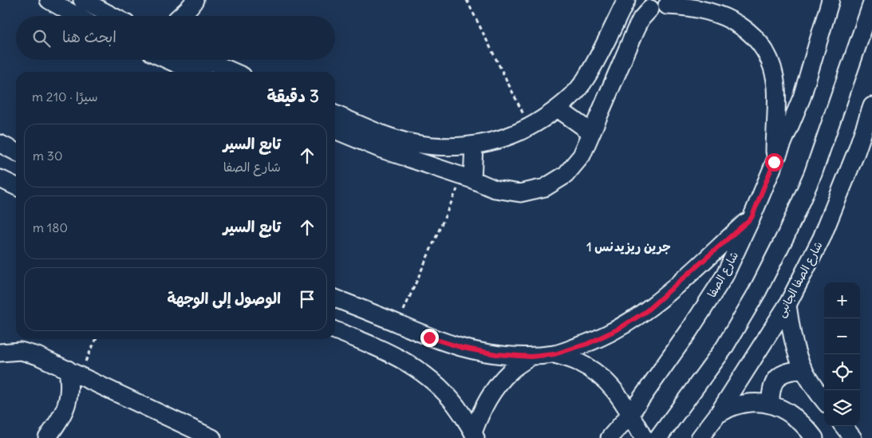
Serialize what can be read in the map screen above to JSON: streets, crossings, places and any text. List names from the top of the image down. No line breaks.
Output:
{"streets":{"street":["شارع الصفا","شارع الصفا الجانبى"]},"districts":["جرين ريزيدنس 1"],"page":{"search":"ابحث هنا","heading":["3 دقيقة","سيرًا · 210 m"],"list":[["تابع السير","شارع الصفا","30 m"],["تابع السير","180 m"],"الوصول إلى الوجهة"],"map_buttons":["+","−"]}}
